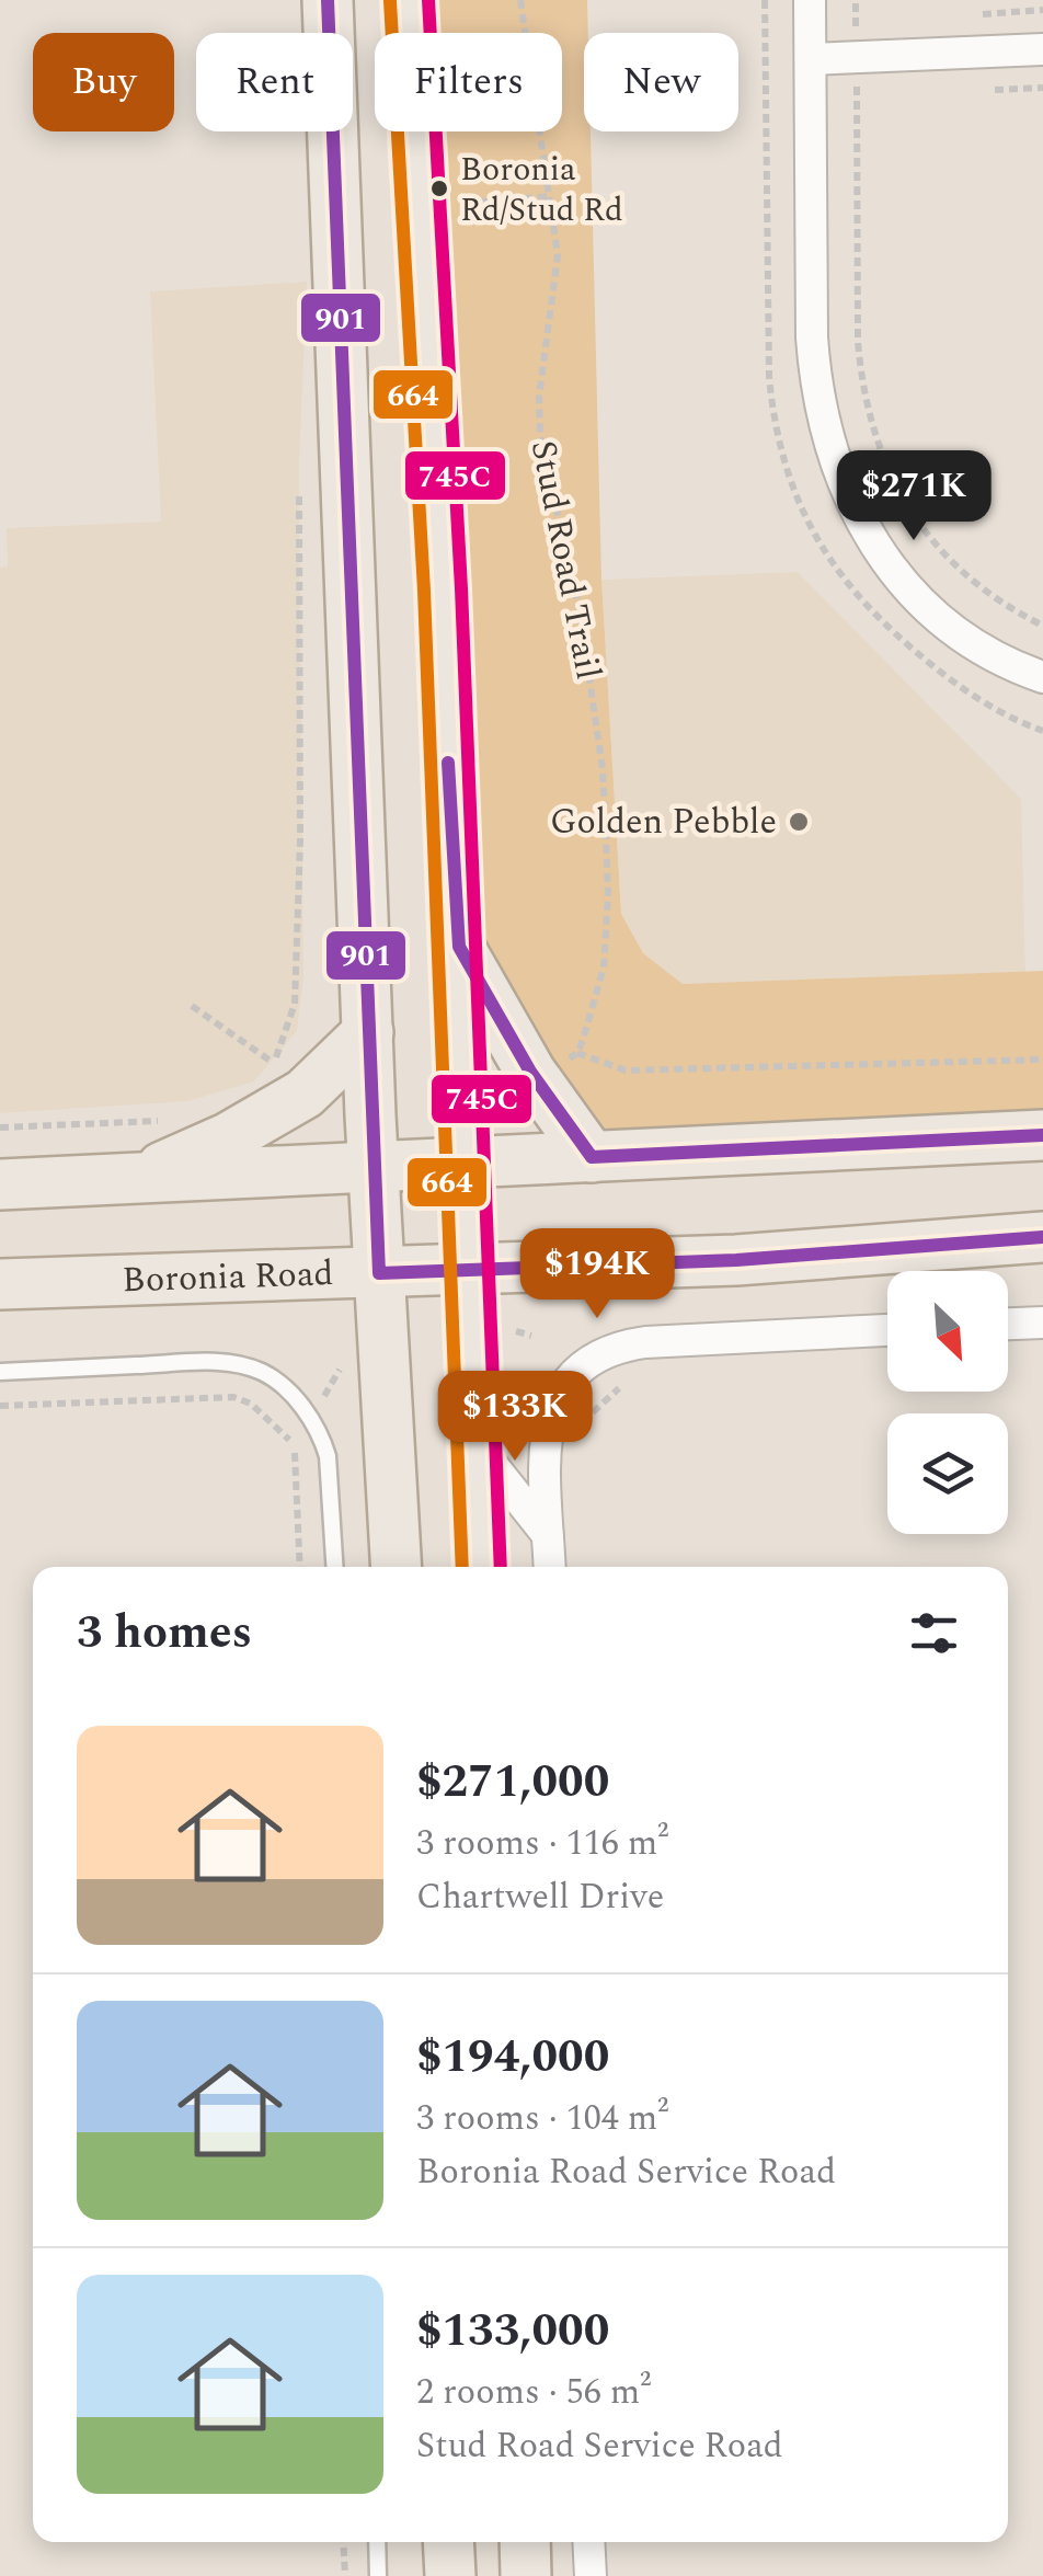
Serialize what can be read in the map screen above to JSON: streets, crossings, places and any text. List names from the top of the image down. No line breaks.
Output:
{"streets":{"main road":["Boronia Road"],"path":["Stud Road Trail"]},"places":["Boronia Rd/Stud Rd","Golden Pebble"],"lines":["transit line 901","transit line 745C","transit line 664"],"north":"bottom right","page":{"chip":["Buy","Rent","Filters","New"],"price":["$271K","$194K","$133K"],"heading":"3 homes","list":[{"name":"$271,000","note":"3 rooms · 116 m² · Chartwell Drive"},{"name":"$194,000","note":"3 rooms · 104 m² · Boronia Road Service Road"},{"name":"$133,000","note":"2 rooms · 56 m² · Stud Road Service Road"}]}}
